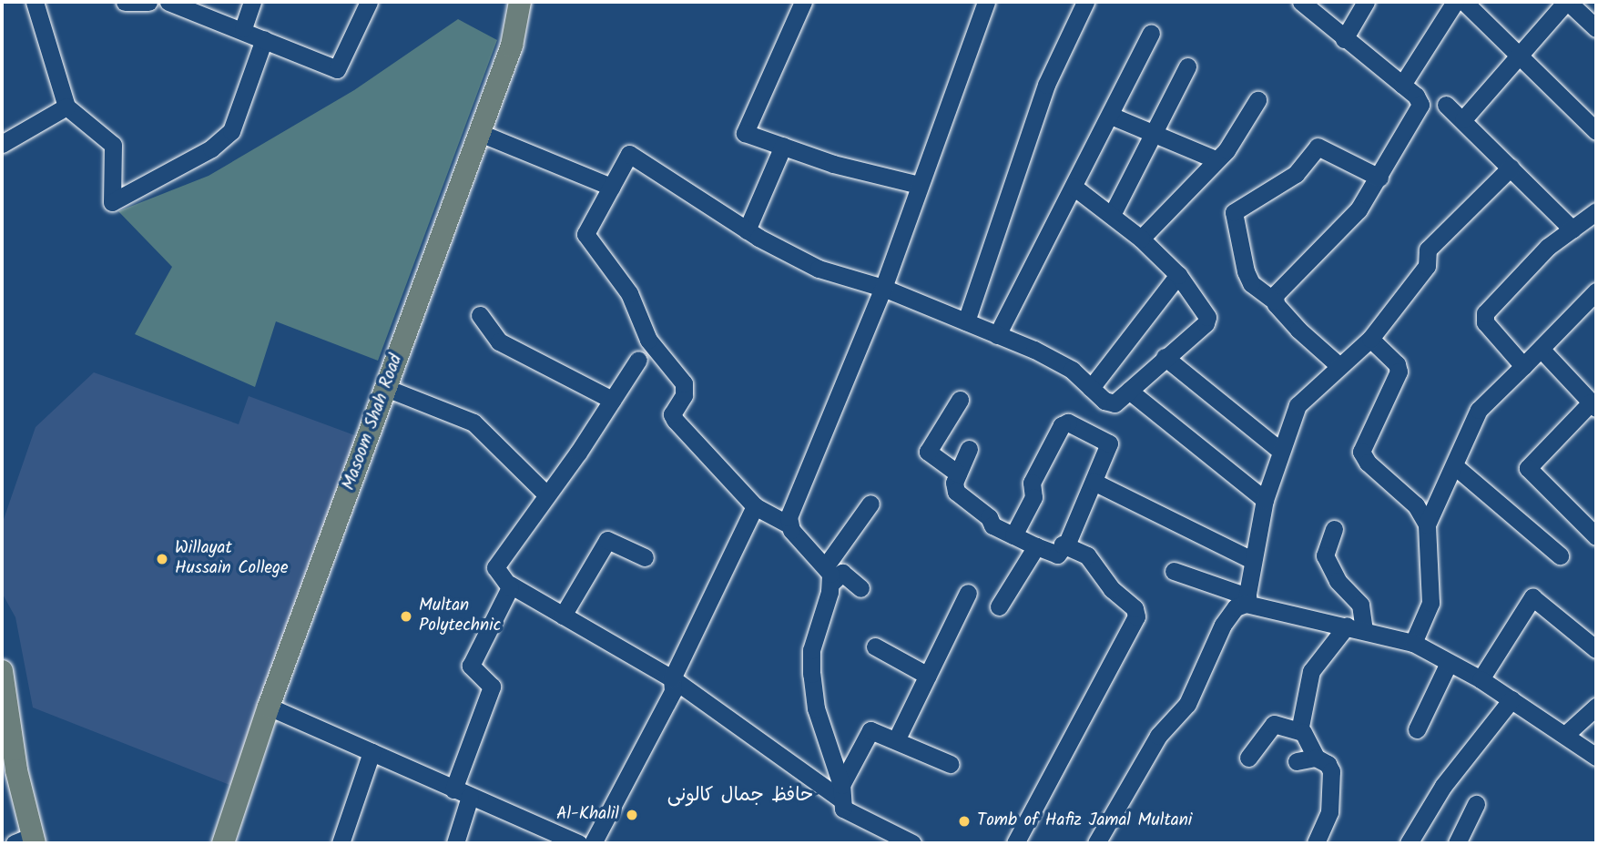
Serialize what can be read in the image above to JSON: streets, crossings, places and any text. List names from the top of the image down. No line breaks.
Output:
{"streets":{"main road":["Masoom Shah Road"]},"districts":["حافظ جمال کالونی"],"places":["Willayat Hussain College","Multan Polytechnic","Al-Khalil","Tomb of Hafiz Jamal Multani"]}
